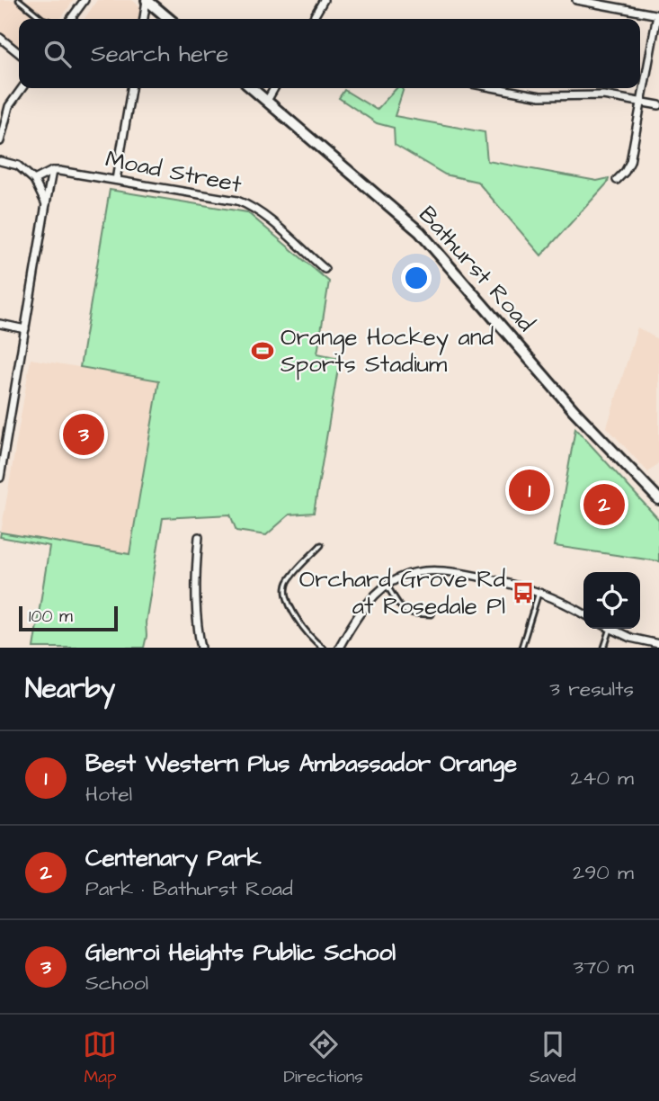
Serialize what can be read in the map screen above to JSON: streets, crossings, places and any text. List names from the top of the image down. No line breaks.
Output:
{"streets":{"highway":["Bathurst Road"],"street":["Moad Street"]},"places":{"sports":["Orange Hockey and Sports Stadium"],"bus stop":["Orchard Grove Rd at Rosedale Pl"]},"scale_bar":"100 m","page":{"search":"Search here","pins":["3","1","2"],"scale":"100 m","heading":["Nearby","3 results"],"list":[{"mark":"1","name":"Best Western Plus Ambassador Orange","note":"Hotel","value":"240 m"},{"mark":"2","name":"Centenary Park","note":"Park · Bathurst Road","value":"290 m"},{"mark":"3","name":"Glenroi Heights Public School","note":"School","value":"370 m"}],"nav":["Map","Directions","Saved"]}}
